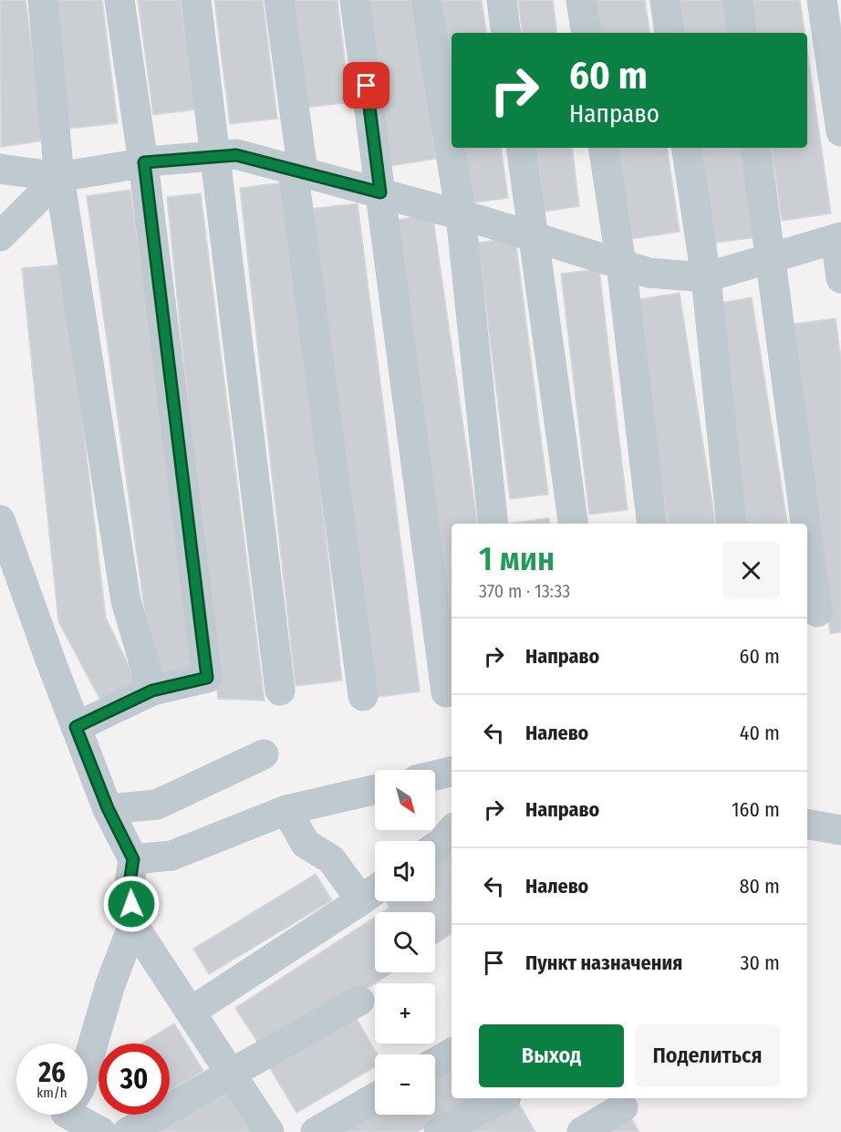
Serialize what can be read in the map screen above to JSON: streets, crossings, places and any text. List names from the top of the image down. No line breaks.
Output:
{"north":"bottom right","page":{"turn":["60 m","Направо"],"heading":["1 мин","370 m · 13:33"],"list":[{"name":"Направо","value":"60 m"},{"name":"Налево","value":"40 m"},{"name":"Направо","value":"160 m"},{"name":"Налево","value":"80 m"},{"name":"Пункт назначения","value":"30 m"}],"map_buttons":["+","−"],"buttons":["Выход","Поделиться"],"speed":"26 km/h","limit":"30"}}
